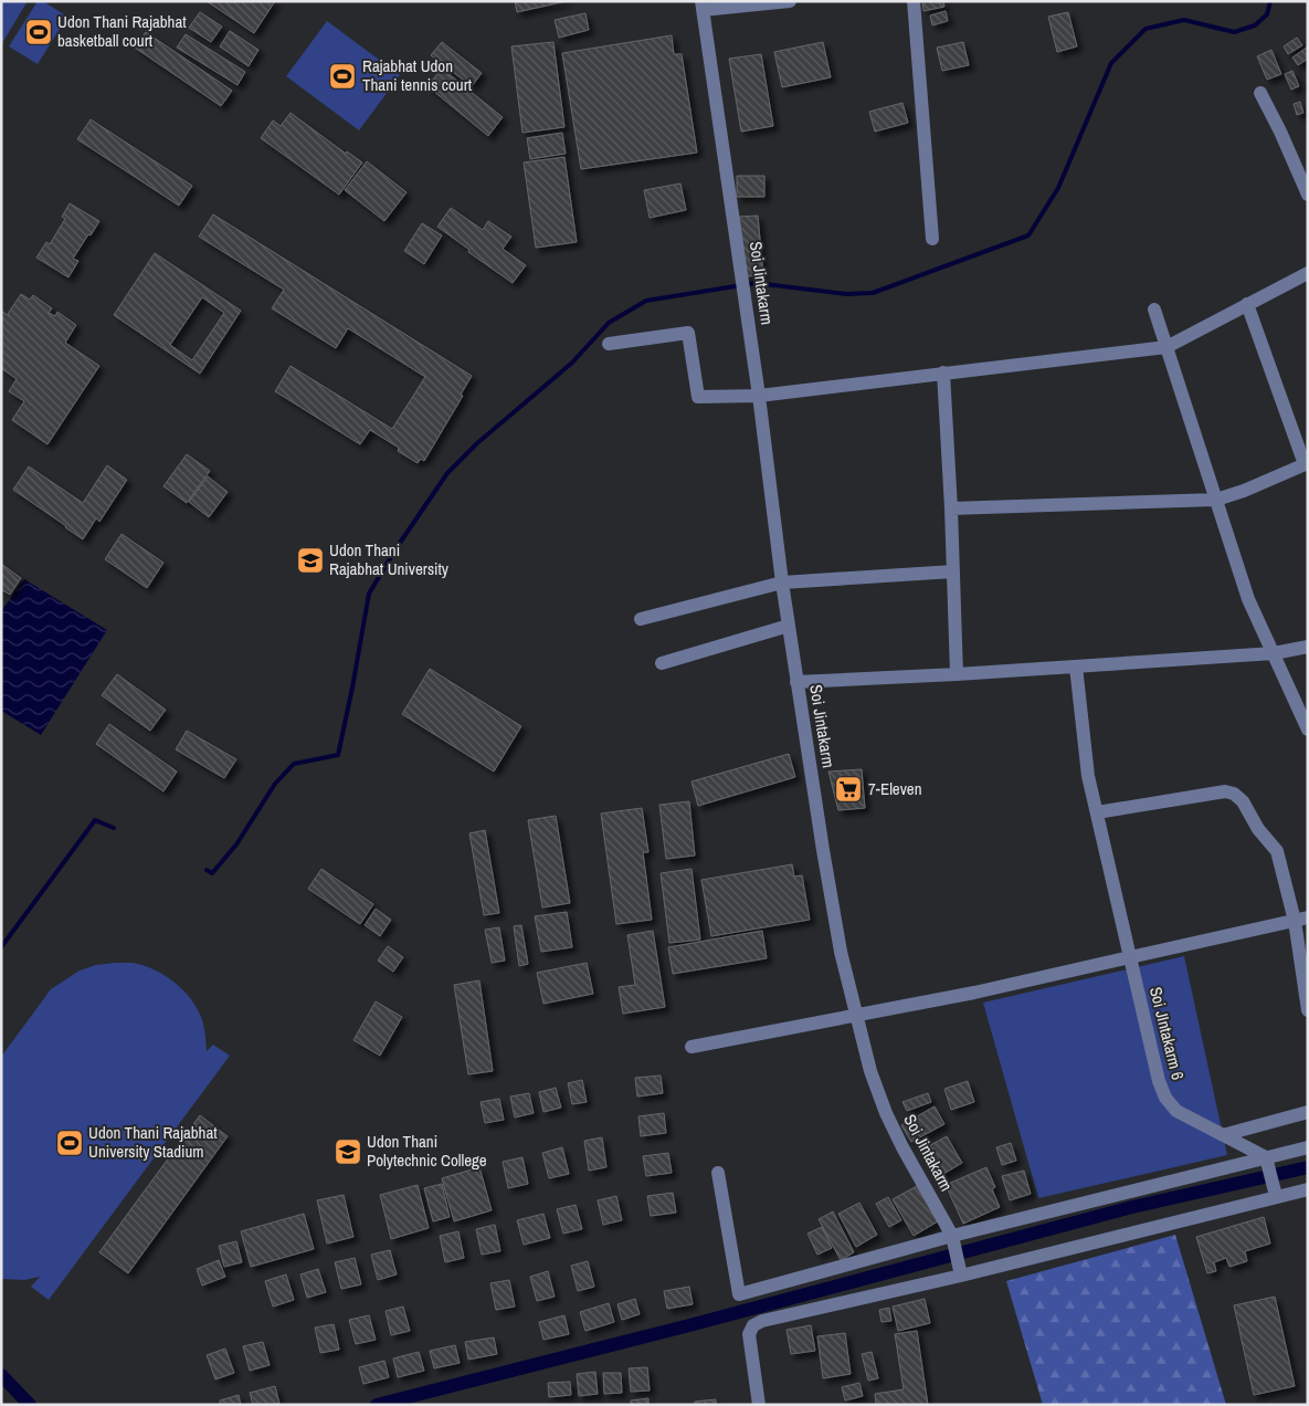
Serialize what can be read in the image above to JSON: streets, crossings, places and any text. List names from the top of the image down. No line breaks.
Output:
{"streets":{"street":["Soi Jintakarm","Soi JIntakarm 6"]},"places":{"sports":["Udon Thani Rajabhat basketball court","Rajabhat Udon Thani tennis court","Udon Thani Rajabhat University Stadium"],"school or university":["Udon Thani Rajabhat University","Udon Thani Polytechnic College"],"supermarket":["7-Eleven"]}}
